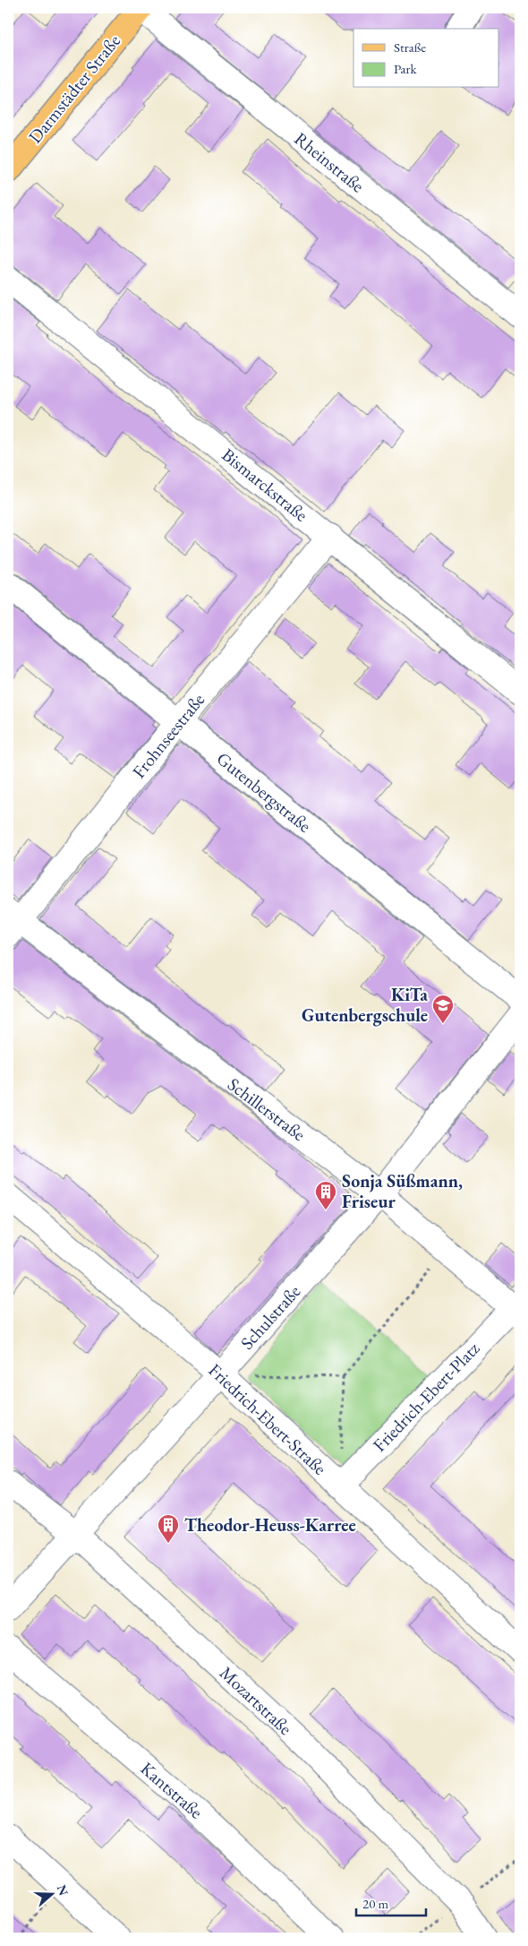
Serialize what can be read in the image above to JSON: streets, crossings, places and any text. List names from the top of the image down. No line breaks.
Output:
{"streets":{"main road":["Darmstädter Straße"],"street":["Rheinstraße","Bismarckstraße","Frohnseestraße","Gutenbergstraße","Schillerstraße","Schulstraße","Friedrich-Ebert-Platz","Friedrich-Ebert-Straße","Mozartstraße","Kantstraße"]},"crossings":[["Darmstädter Straße","Rheinstraße"],["Bismarckstraße","Frohnseestraße"],["Frohnseestraße","Gutenbergstraße"],["Frohnseestraße","Schillerstraße"],["Schillerstraße","Schulstraße"],["Schillerstraße","Friedrich-Ebert-Platz"],["Schulstraße","Friedrich-Ebert-Straße"],["Schulstraße","Mozartstraße"],["Friedrich-Ebert-Platz","Friedrich-Ebert-Straße"]],"places":{"school or university":["KiTa Gutenbergschule"],"building":["Sonja Süßmann, Friseur","Theodor-Heuss-Karree"]},"legend":["Straße","Park"],"scale_bar":"20 m","north":"right"}
